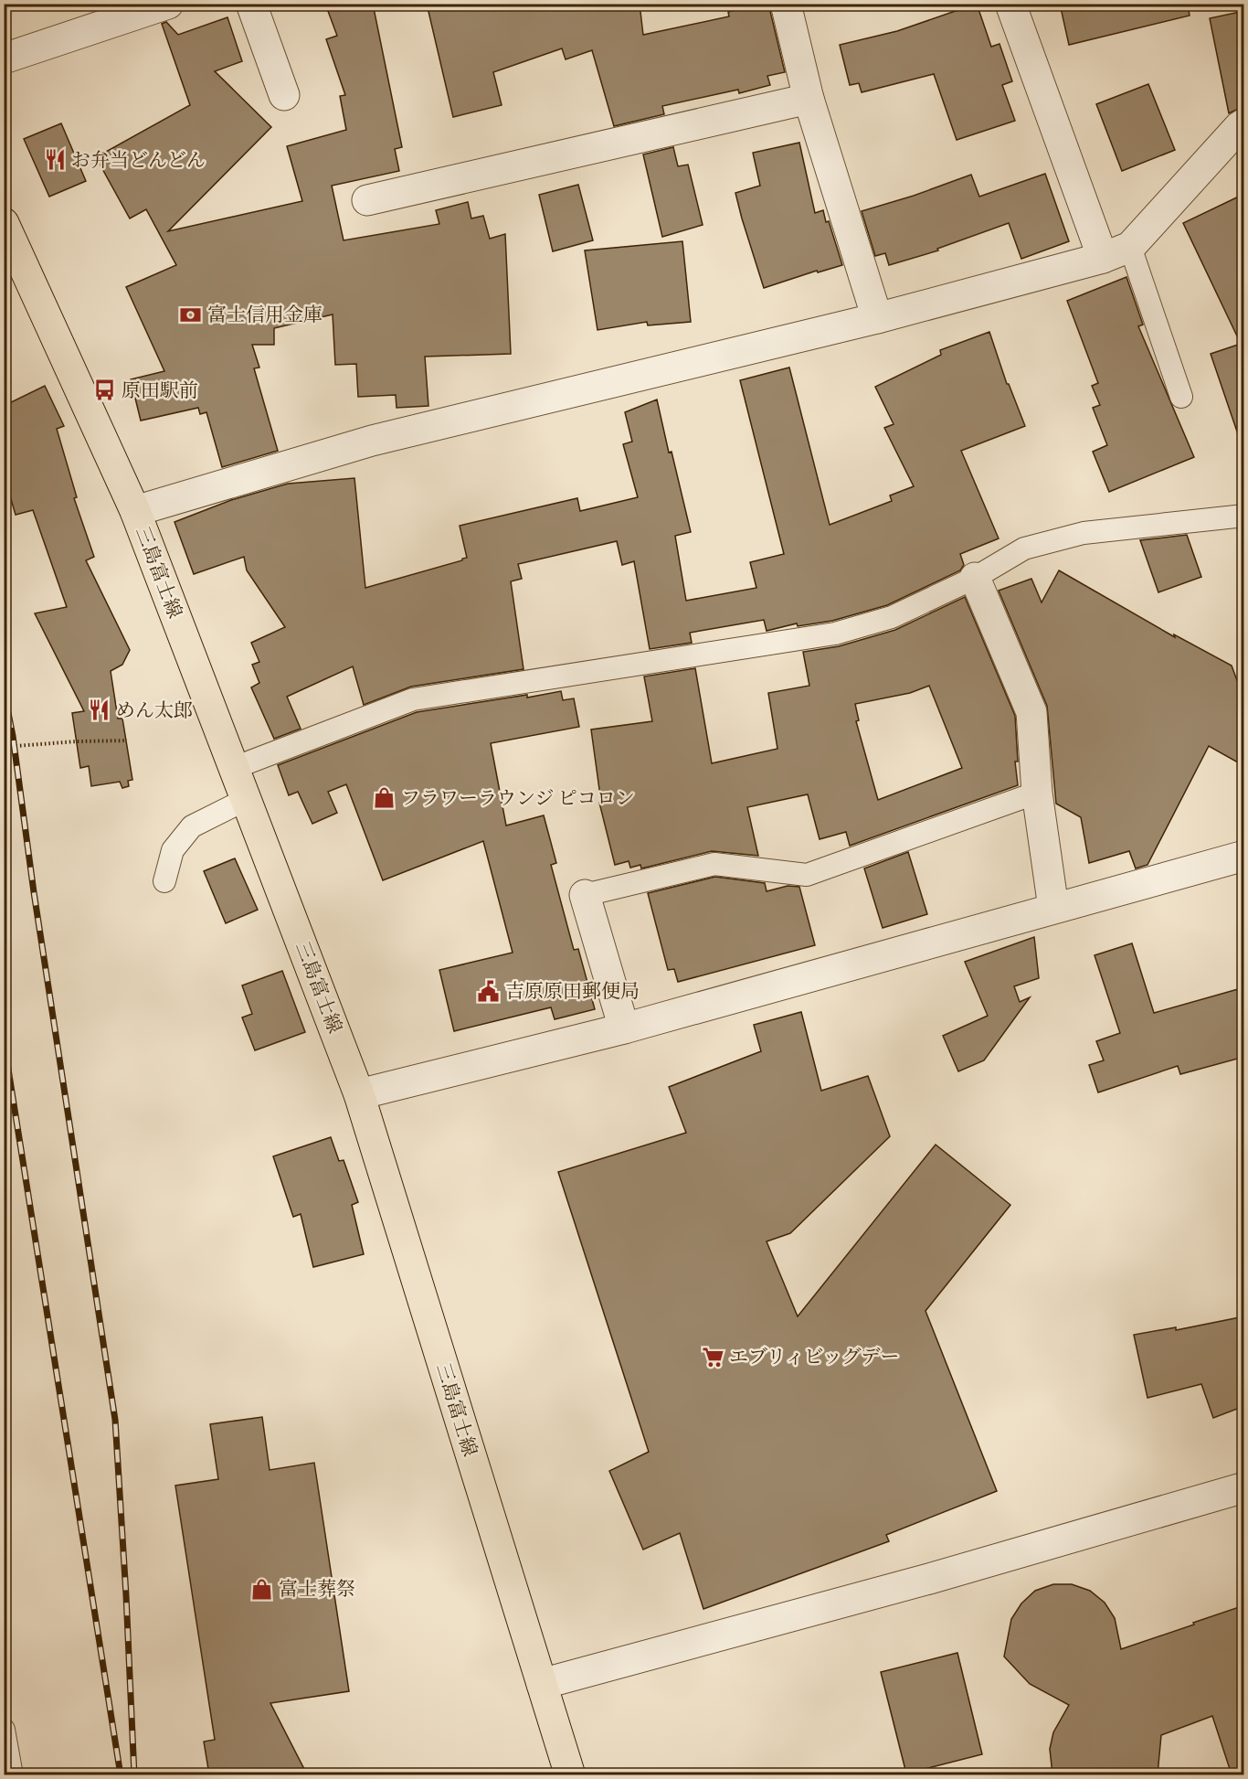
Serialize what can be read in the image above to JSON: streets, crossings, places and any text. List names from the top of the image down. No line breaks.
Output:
{"streets":{"main road":["三島富士線"]},"places":{"restaurant":["お弁当どんどん","めん太郎"],"bank":["富士信用金庫"],"bus stop":["原田駅前"],"shop":["フラワーラウンジ ピコロン","富士葬祭"],"public building":["吉原原田郵便局"],"supermarket":["エブリィビッグデー"]}}
